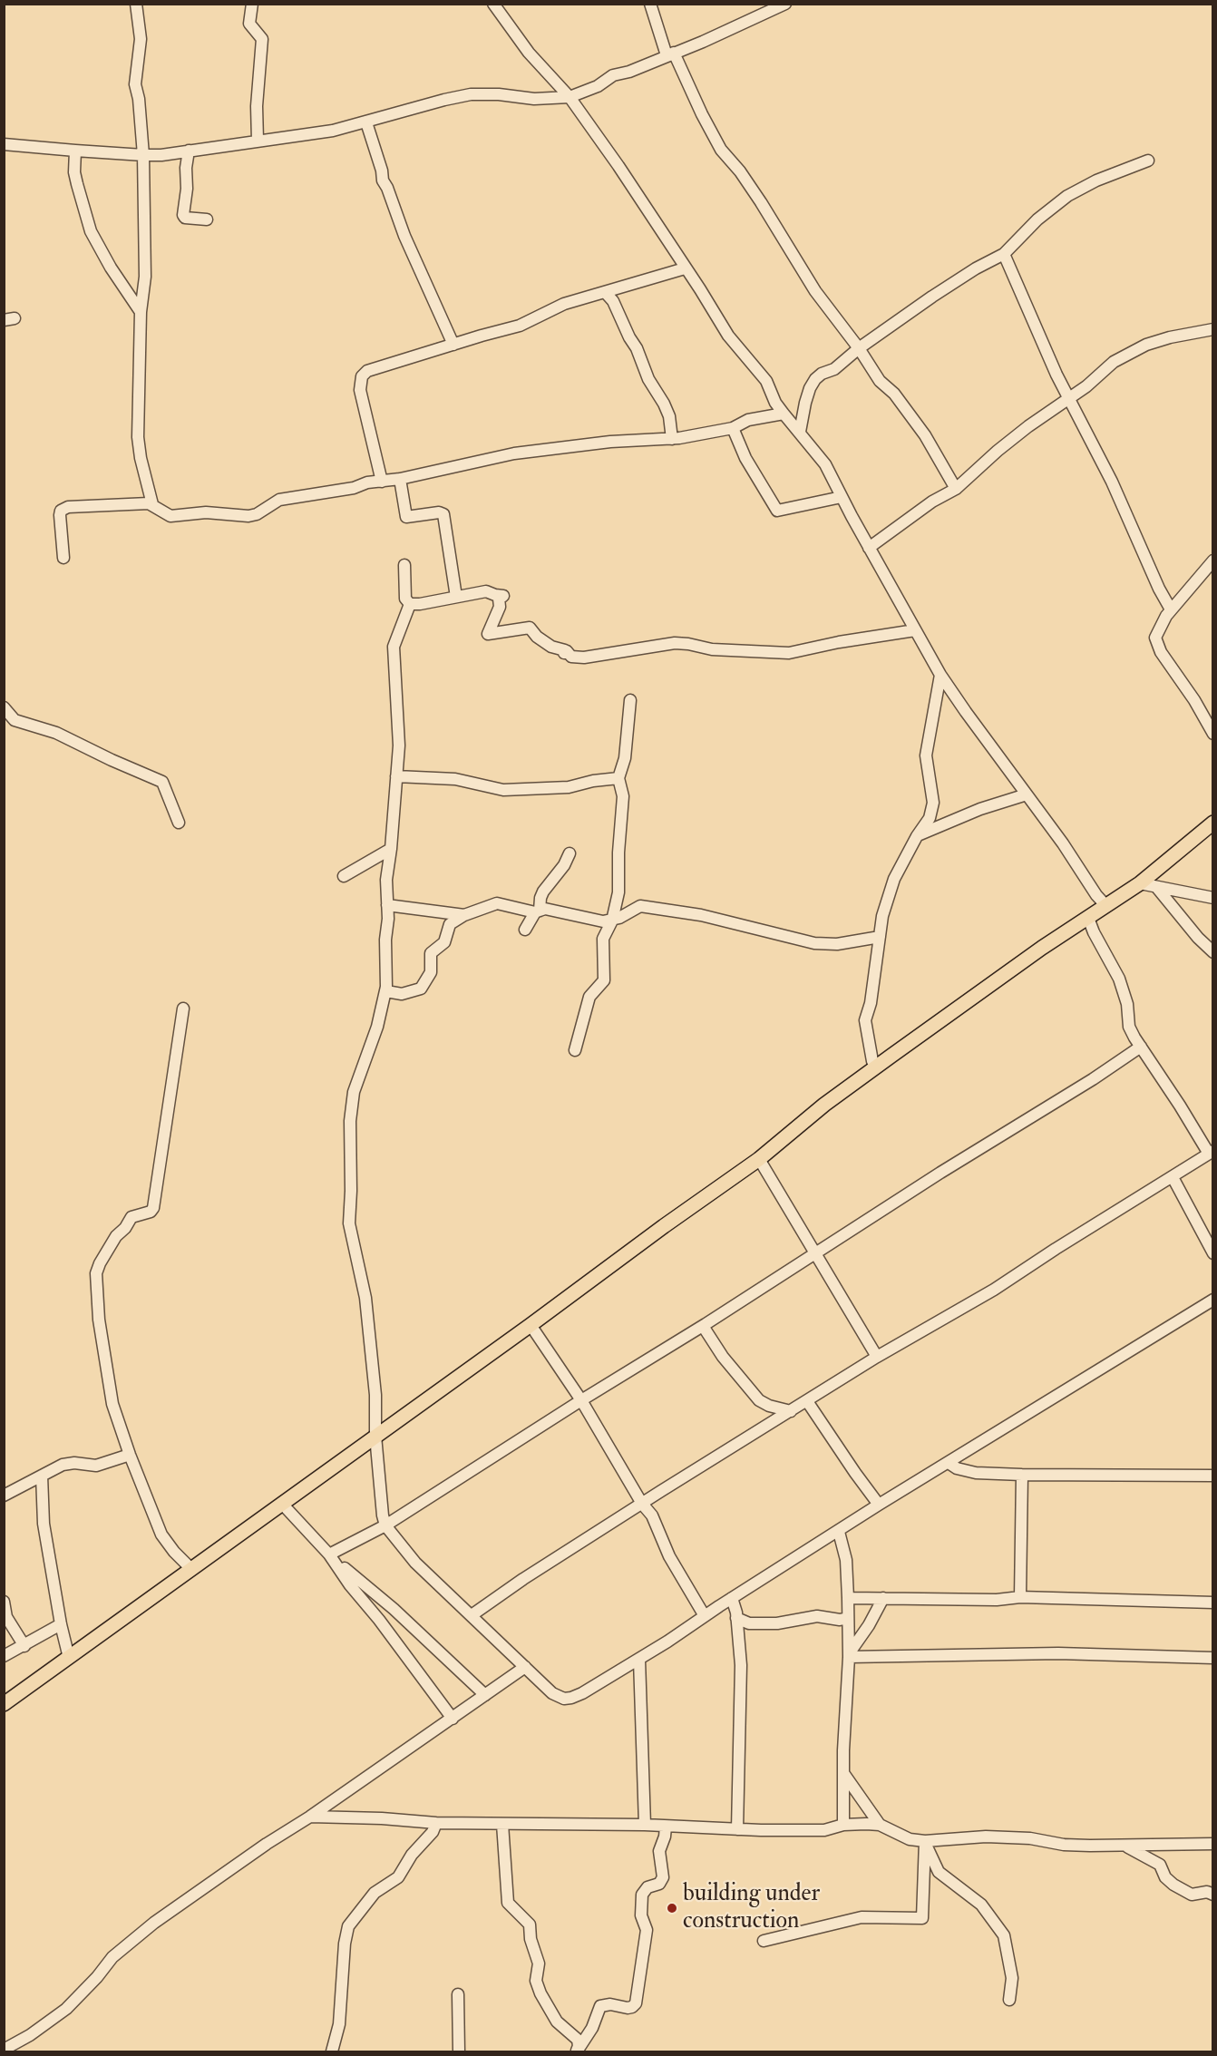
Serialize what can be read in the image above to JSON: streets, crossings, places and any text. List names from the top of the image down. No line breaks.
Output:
{"places":["building under construction"]}
